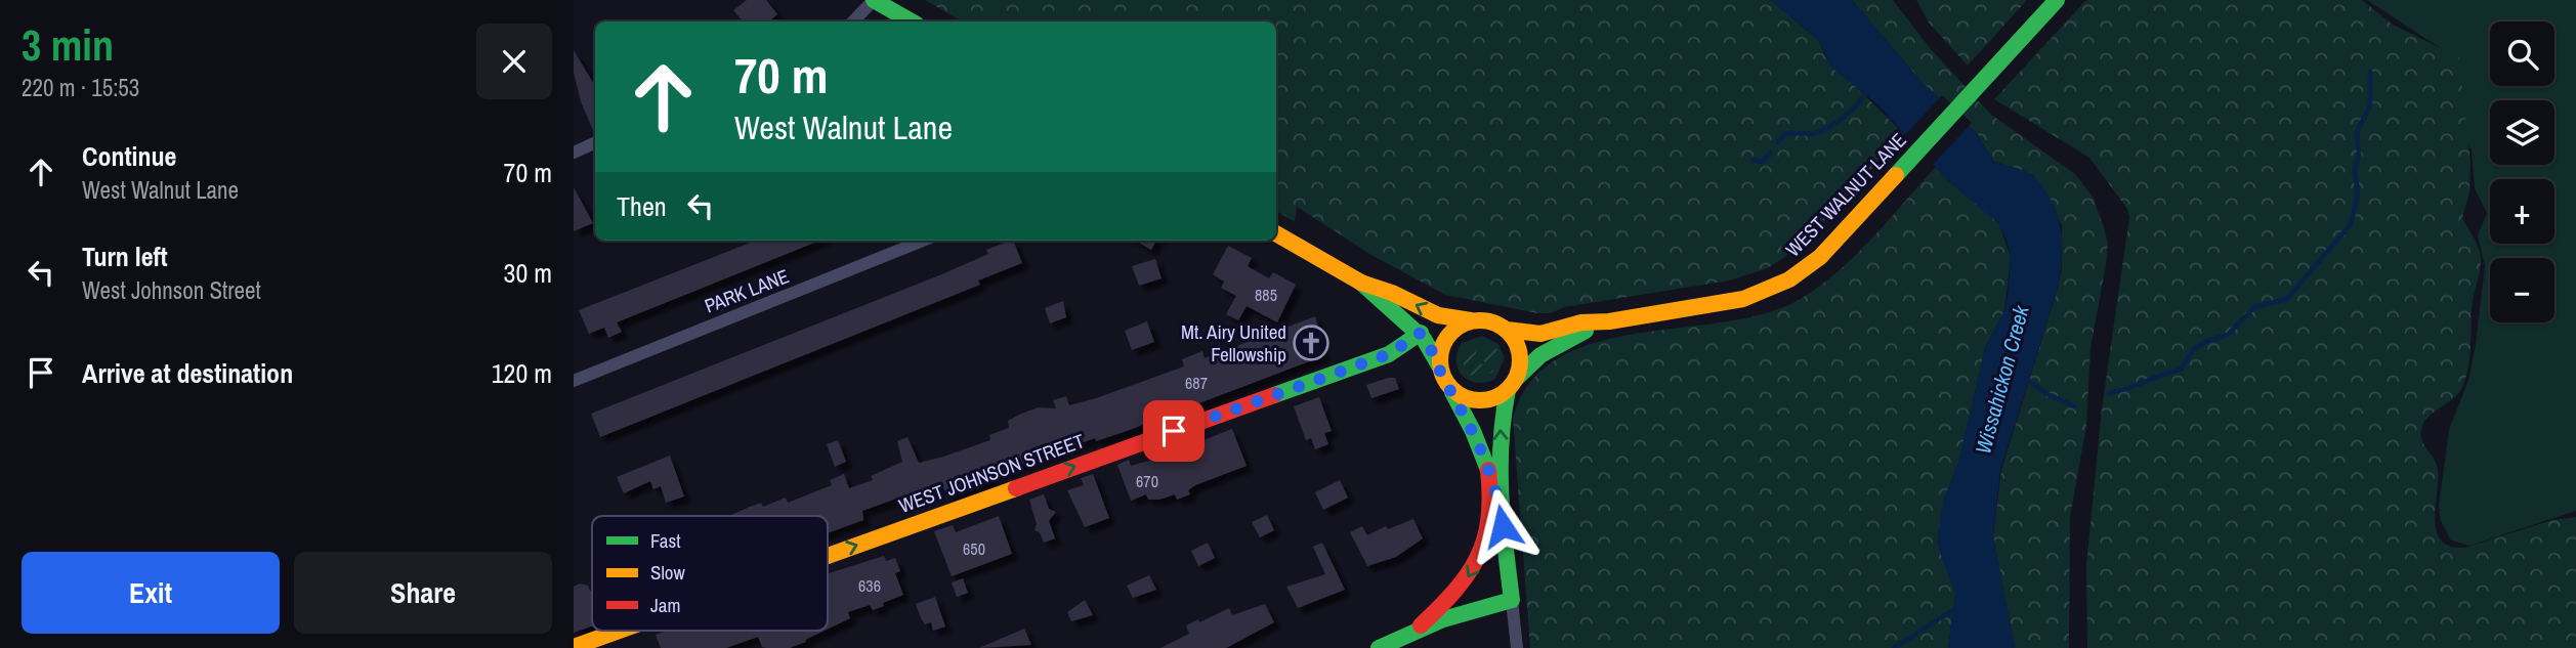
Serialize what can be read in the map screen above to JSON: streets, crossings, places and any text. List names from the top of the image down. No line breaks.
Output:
{"streets":{"street":["WEST WALNUT LANE","PARK LANE","WEST JOHNSON STREET"]},"one_way":["WEST JOHNSON STREET"],"water":["Wissahickon Creek"],"places":{"church":["Mt. Airy United Fellowship"]},"house_numbers":["885","687","670","650","636"],"legend":["Fast","Slow","Jam"],"page":{"heading":["3 min","220 m · 15:53"],"map_buttons":["+","−"],"turn":["70 m","West Walnut Lane"],"list":[{"name":"Continue","note":"West Walnut Lane","value":"70 m"},{"name":"Turn left","note":"West Johnson Street","value":"30 m"},{"name":"Arrive at destination","value":"120 m"}],"then":"Then","buttons":["Exit","Share"]}}
